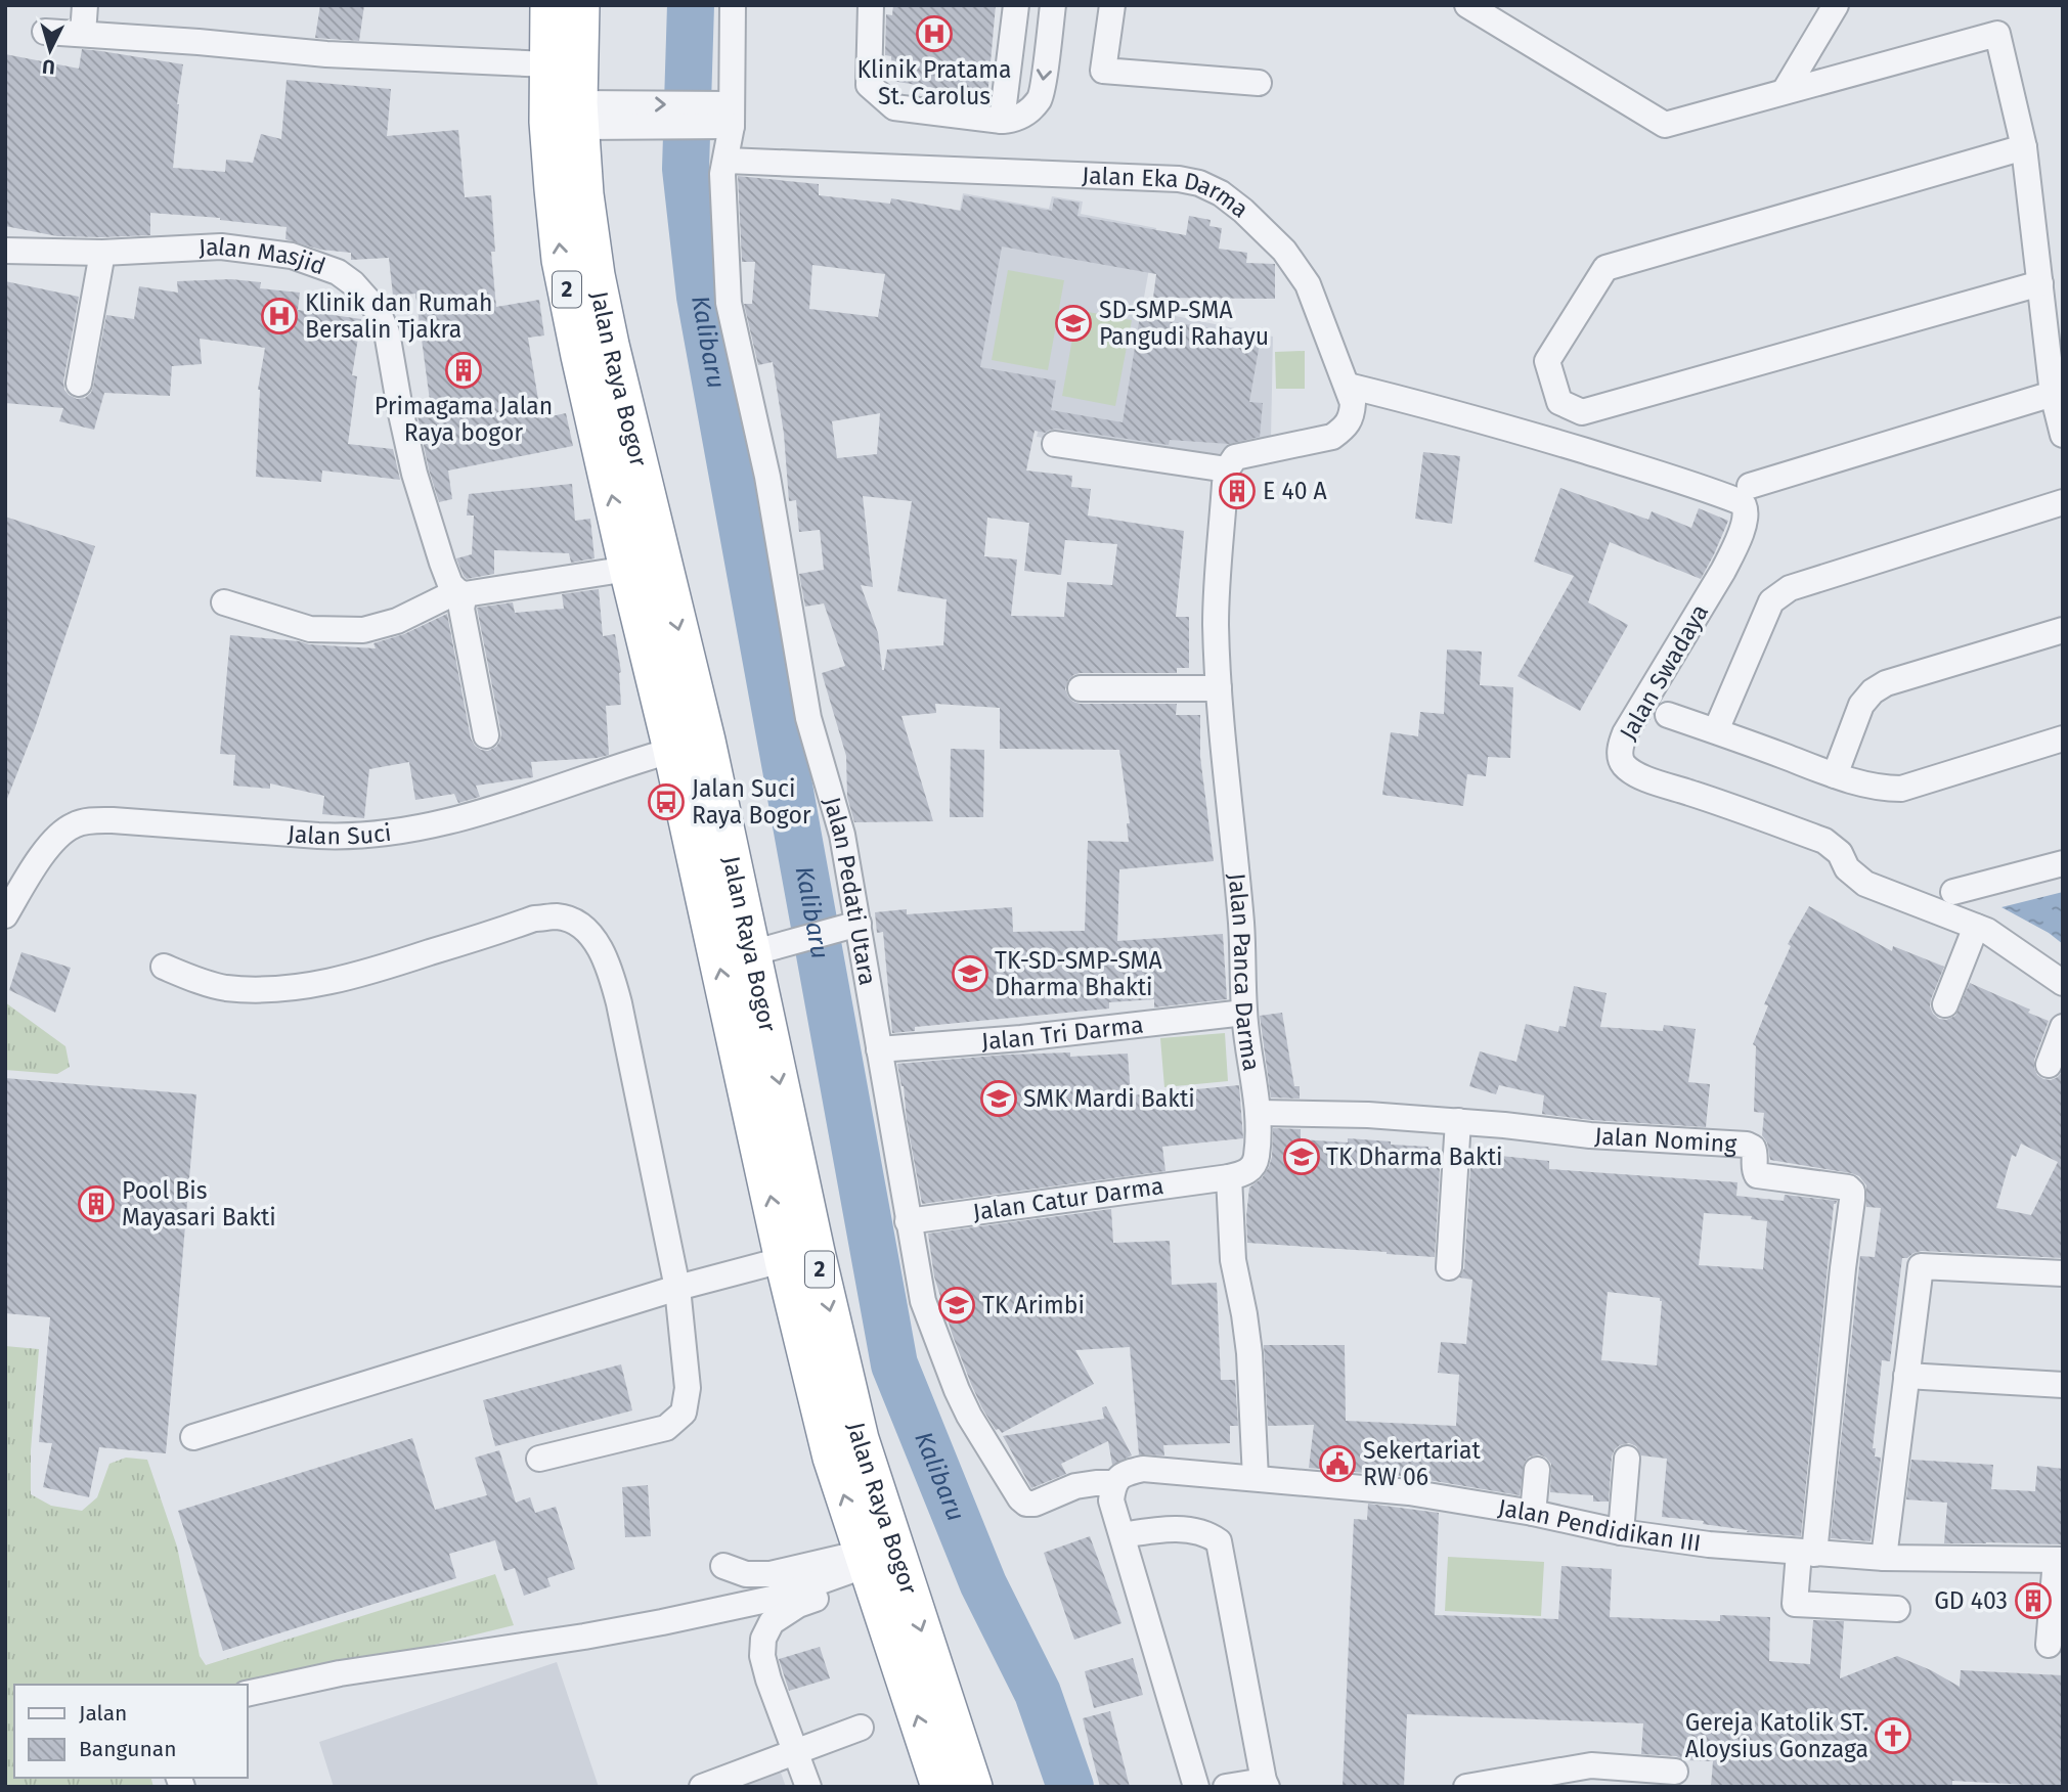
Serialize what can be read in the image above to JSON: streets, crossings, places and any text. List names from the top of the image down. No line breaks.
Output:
{"streets":{"highway":["2","Jalan Raya Bogor"],"street":["Jalan Eka Darma","Jalan Masjid","Jalan Swadaya","Jalan Suci","Jalan Pedati Utara","Jalan Panca Darma","Jalan Tri Darma","Jalan Noming","Jalan Catur Darma","Jalan Pendidikan III"]},"crossings":[["Jalan Eka Darma","Jalan Swadaya"],["Jalan Eka Darma","Jalan Pedati Utara"],["Jalan Eka Darma","Jalan Panca Darma"],["Jalan Raya Bogor","Jalan Suci"],["Jalan Pedati Utara","Jalan Tri Darma"],["Jalan Pedati Utara","Jalan Catur Darma"],["Jalan Pedati Utara","Jalan Pendidikan III"],["Jalan Panca Darma","Jalan Tri Darma"],["Jalan Panca Darma","Jalan Noming"],["Jalan Panca Darma","Jalan Catur Darma"],["Jalan Noming","Jalan Pendidikan III"]],"water":["Kalibaru"],"places":{"hospital":["Klinik Pratama St. Carolus","Klinik dan Rumah Bersalin Tjakra"],"school or university":["SD-SMP-SMA Pangudi Rahayu","TK-SD-SMP-SMA Dharma Bhakti","SMK Mardi Bakti","TK Dharma Bakti","TK Arimbi"],"building":["Primagama Jalan Raya bogor","E 40 A","Pool Bis Mayasari Bakti","GD 403"],"bus stop":["Jalan Suci Raya Bogor"],"public building":["Sekertariat RW 06"],"church":["Gereja Katolik ST. Aloysius Gonzaga"]},"legend":["Jalan","Bangunan"],"north":"bottom"}
